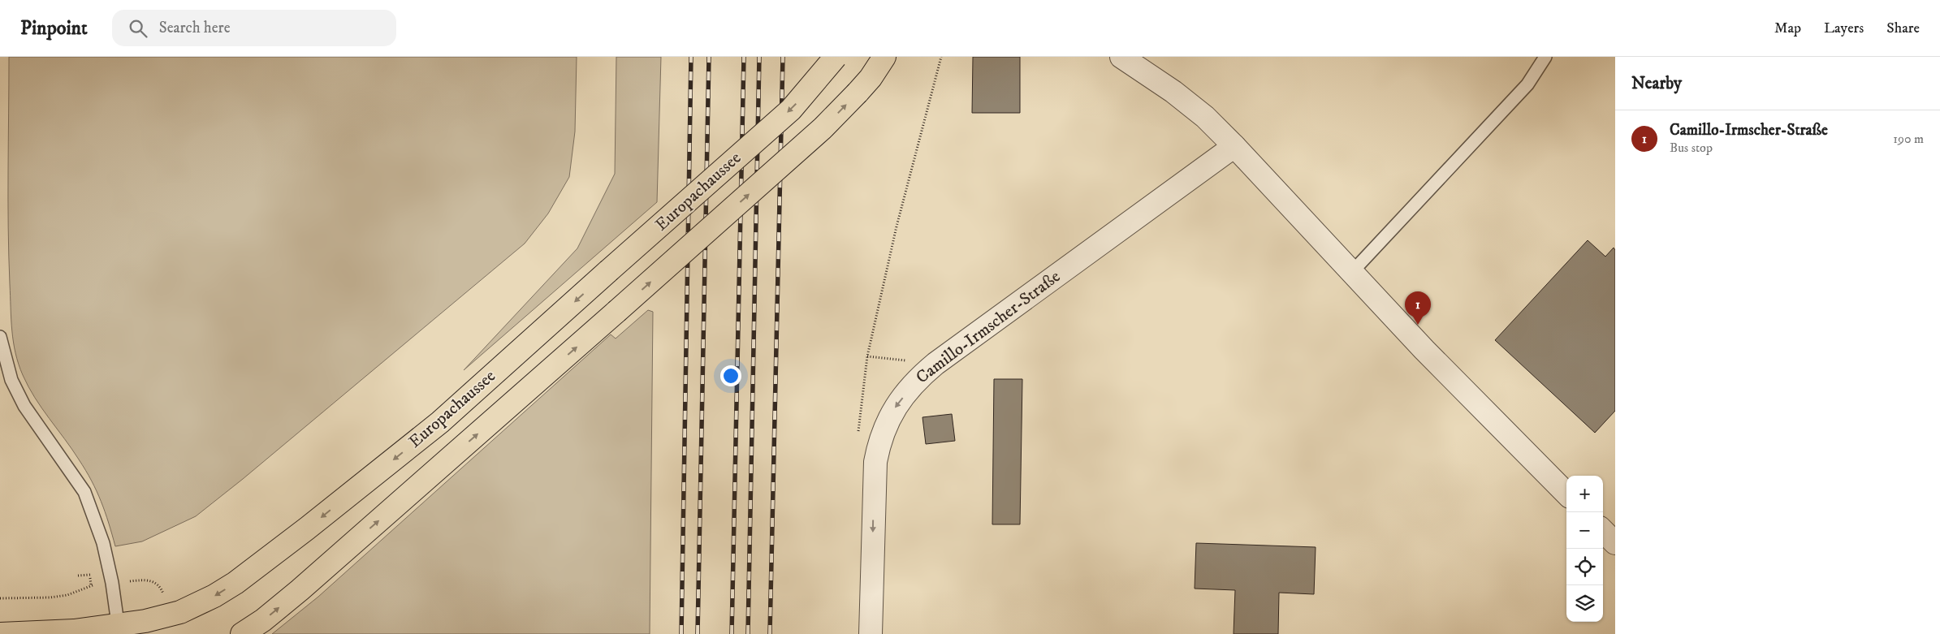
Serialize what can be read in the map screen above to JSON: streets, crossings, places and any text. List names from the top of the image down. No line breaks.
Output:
{"streets":{"main road":["Europachaussee"],"street":["Camillo-Irmscher-Straße"]},"one_way":["Camillo-Irmscher-Straße"],"page":{"header":"Pinpoint","search":"Search here","nav":["Map","Layers","Share"],"heading":"Nearby","list":[{"mark":"1","name":"Camillo-Irmscher-Straße","note":"Bus stop","value":"190 m"}],"pins":"1","map_buttons":["+","−"]}}
